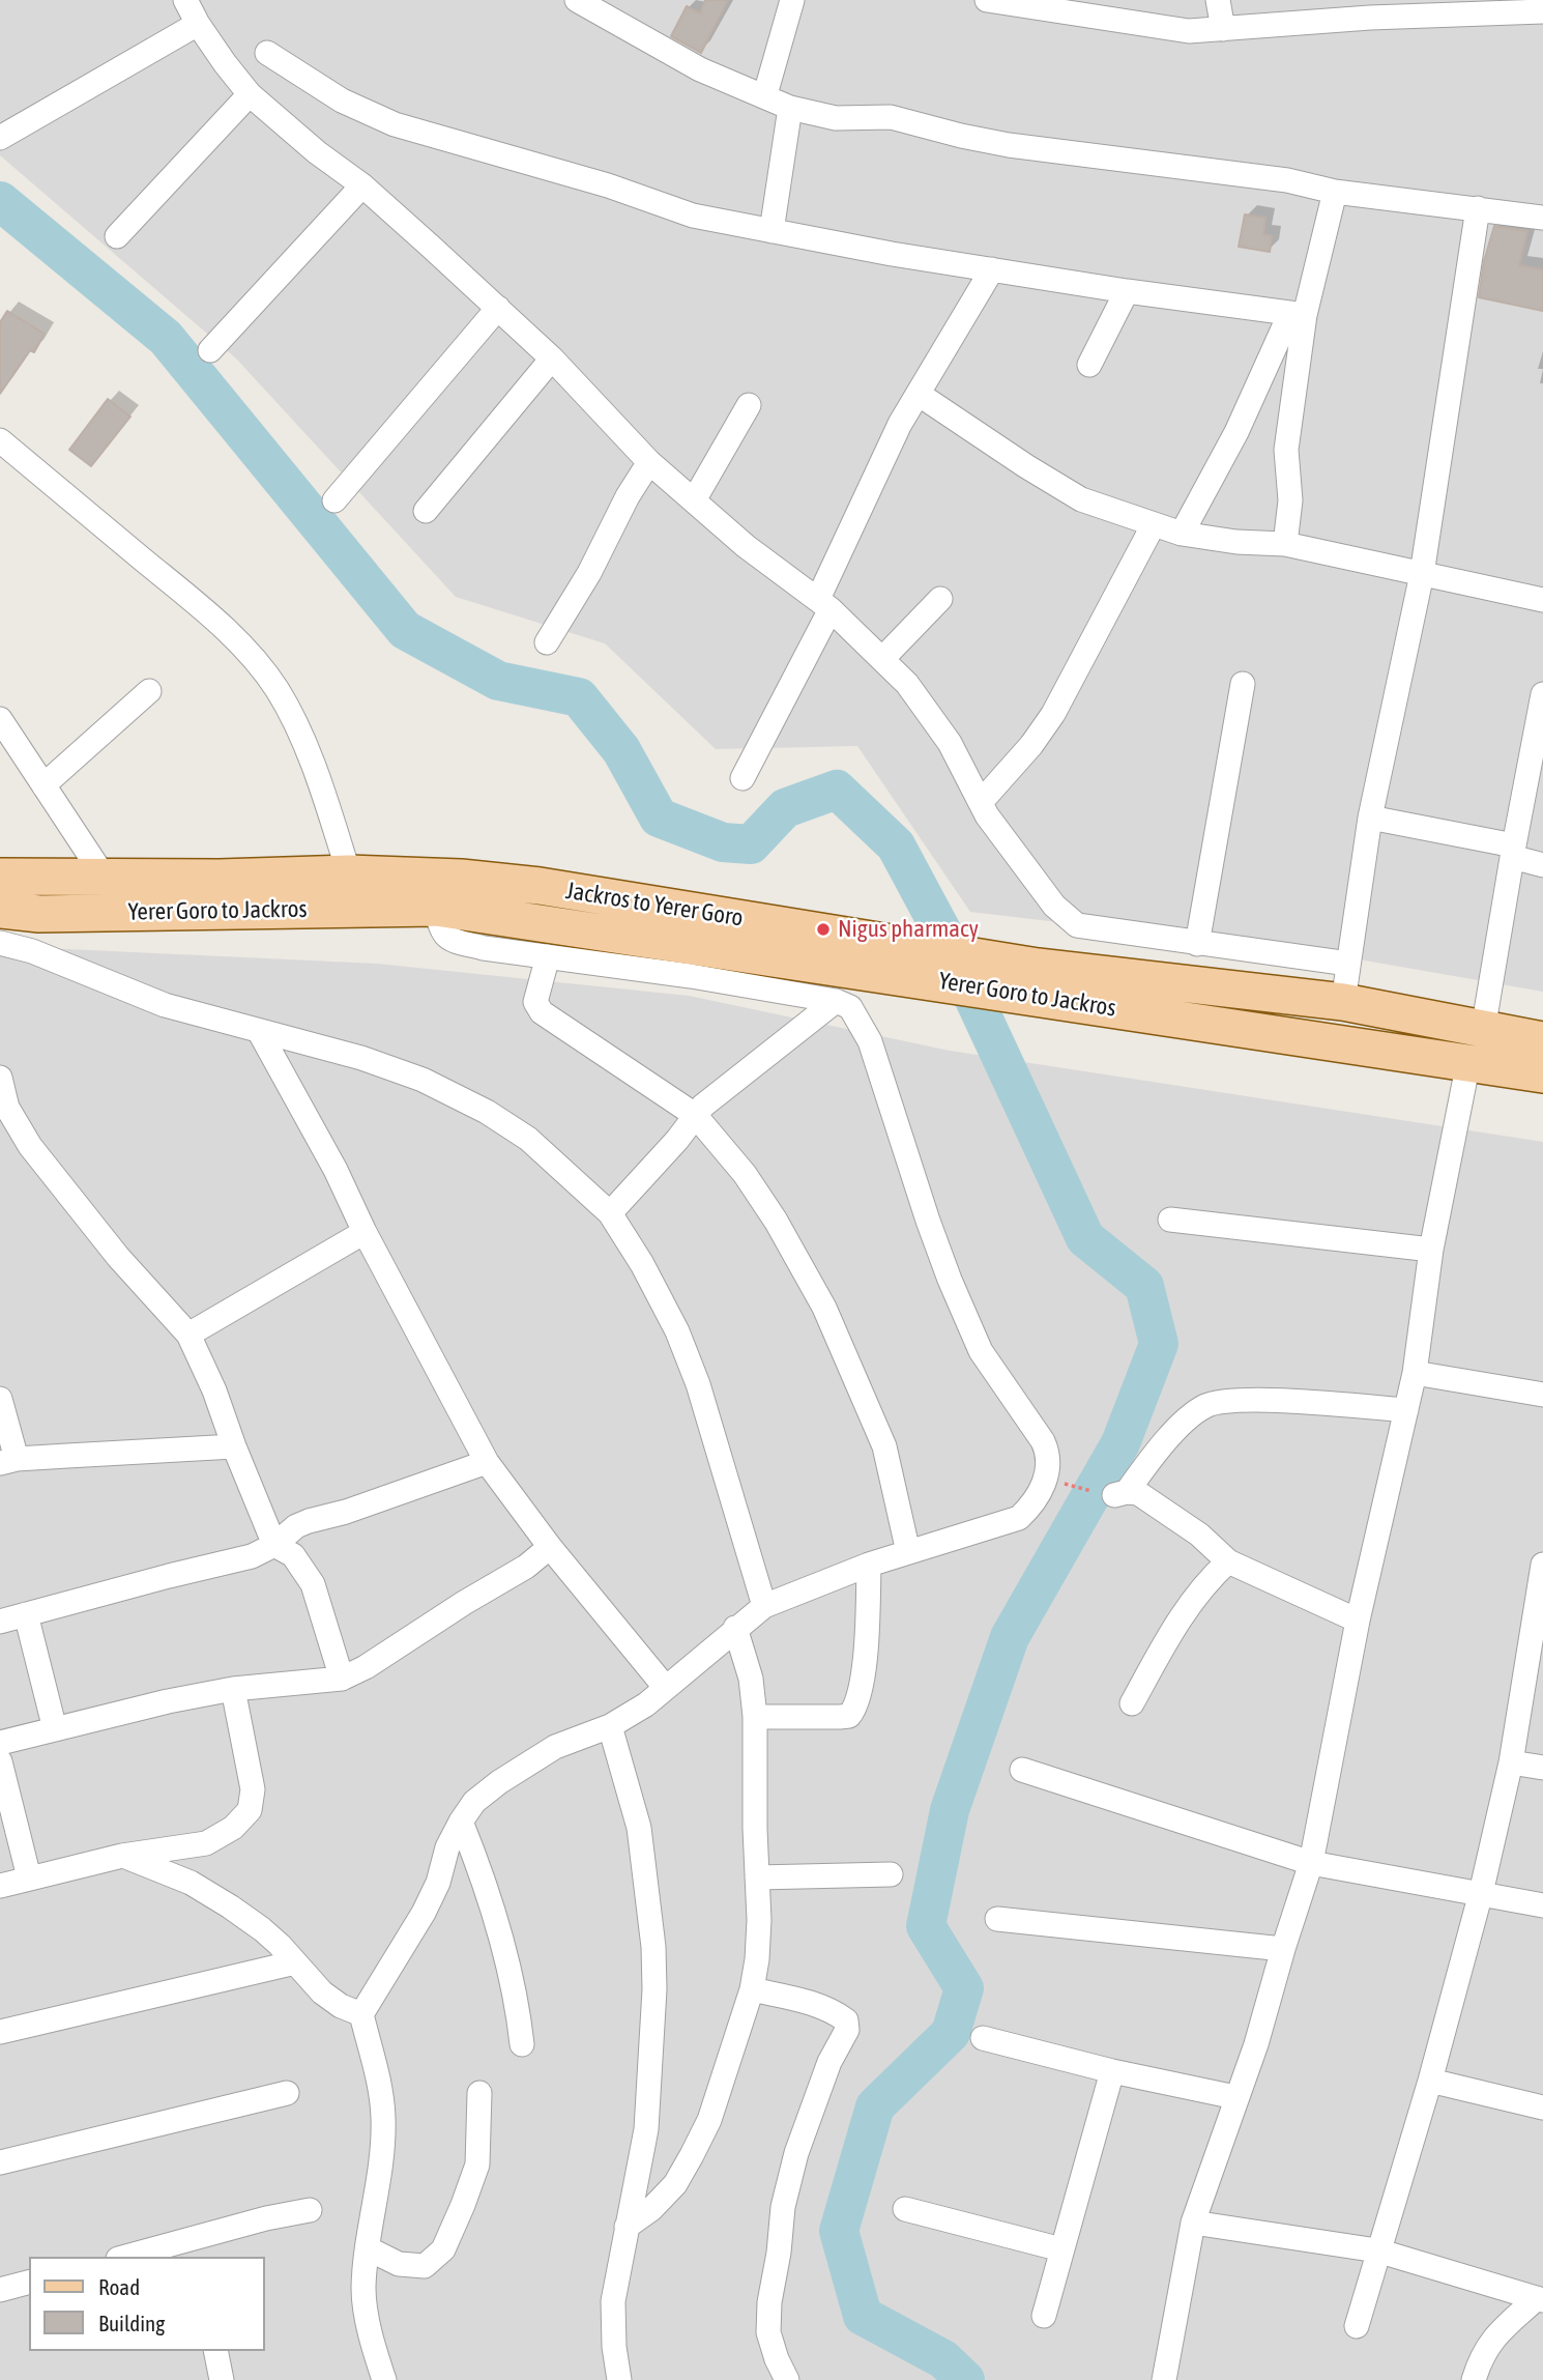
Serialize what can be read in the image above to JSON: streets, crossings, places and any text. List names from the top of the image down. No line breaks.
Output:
{"streets":{"main road":["Jackros to Yerer Goro","Yerer Goro to Jackros"]},"crossings":[["Jackros to Yerer Goro","Yerer Goro to Jackros"]],"places":["Nigus pharmacy"],"legend":["Road","Building"]}
